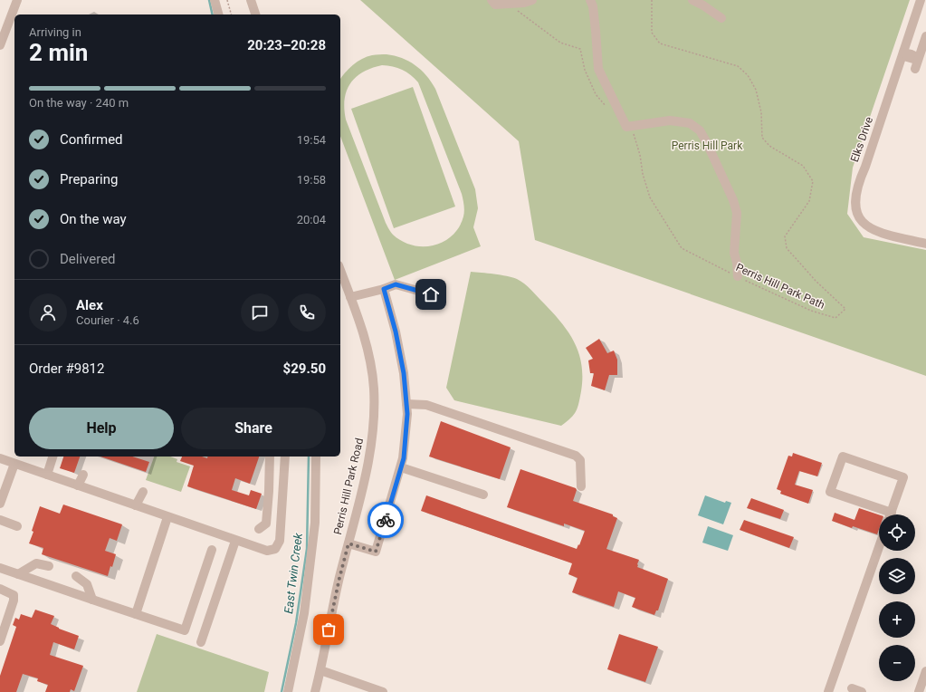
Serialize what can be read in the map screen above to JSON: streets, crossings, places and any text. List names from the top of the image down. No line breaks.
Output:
{"streets":{"street":["Elks Drive","Perris Hill Park Road"],"path":["Perris Hill Park Path"]},"water":["East Twin Creek"],"parks":["Perris Hill Park"],"page":{"heading":["2 min","Arriving in","20:23–20:28"],"panel":["Alex","Courier · 4.6","Order #9812","$29.50"],"bar":"On the way · 240 m","list":[["Confirmed","19:54"],["Preparing","19:58"],["On the way","20:04"],"Delivered"],"buttons":["Help","Share"],"map_buttons":["+","−"]}}
